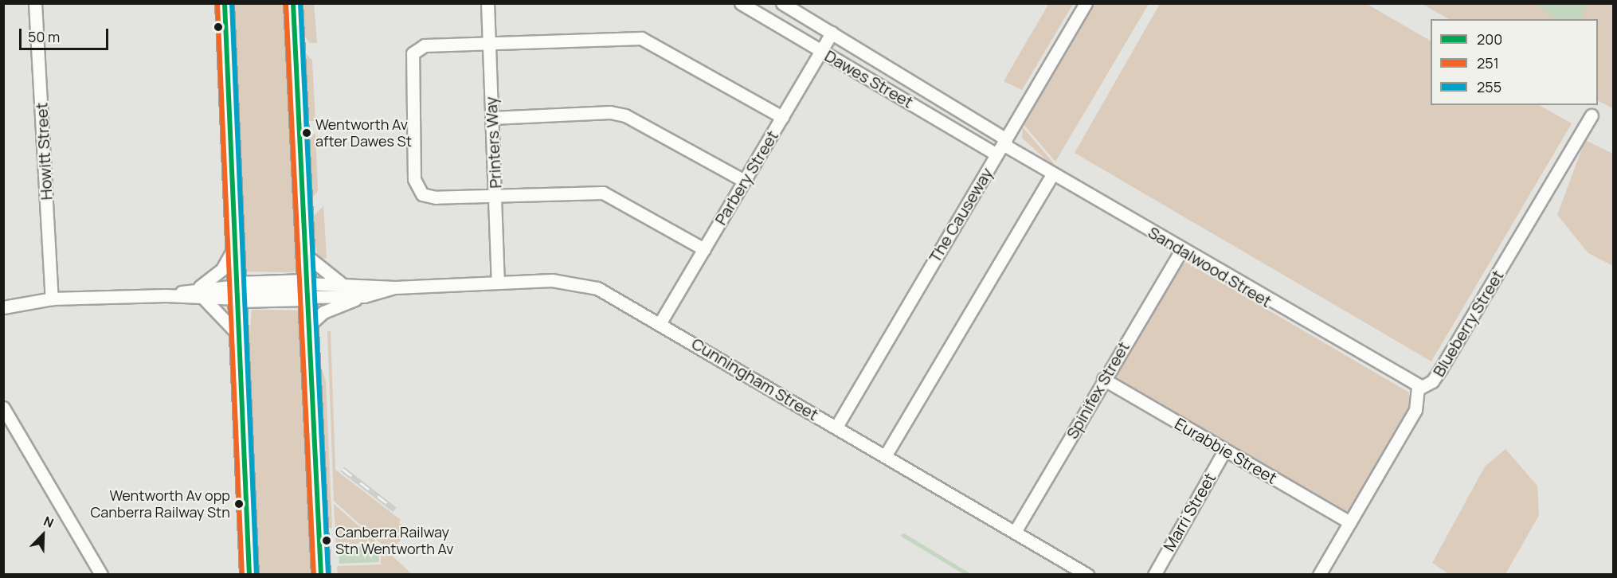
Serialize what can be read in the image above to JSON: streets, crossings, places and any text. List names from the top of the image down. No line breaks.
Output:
{"streets":{"main road":["Cunningham Street"],"street":["Dawes Street","Printers Way","Howitt Street","Parbery Street","The Causeway","Sandalwood Street","Blueberry Street","Spinifex Street","Eurabbie Street","Marri Street"]},"crossings":[["Dawes Street","Parbery Street"],["Dawes Street","The Causeway"],["Dawes Street","Sandalwood Street"],["Printers Way","Cunningham Street"],["Howitt Street","Cunningham Street"],["Parbery Street","Cunningham Street"],["The Causeway","Sandalwood Street"],["The Causeway","Cunningham Street"],["Sandalwood Street","Blueberry Street"],["Sandalwood Street","Spinifex Street"],["Blueberry Street","Eurabbie Street"],["Cunningham Street","Spinifex Street"],["Spinifex Street","Eurabbie Street"],["Eurabbie Street","Marri Street"]],"places":["Wentworth Av after Dawes St","Wentworth Av opp Canberra Railway Stn","Canberra Railway Stn Wentworth Av"],"lines":["transit line 200","transit line 251","transit line 255"],"legend":["200","251","255"],"scale_bar":"50 m","north":"top right"}
